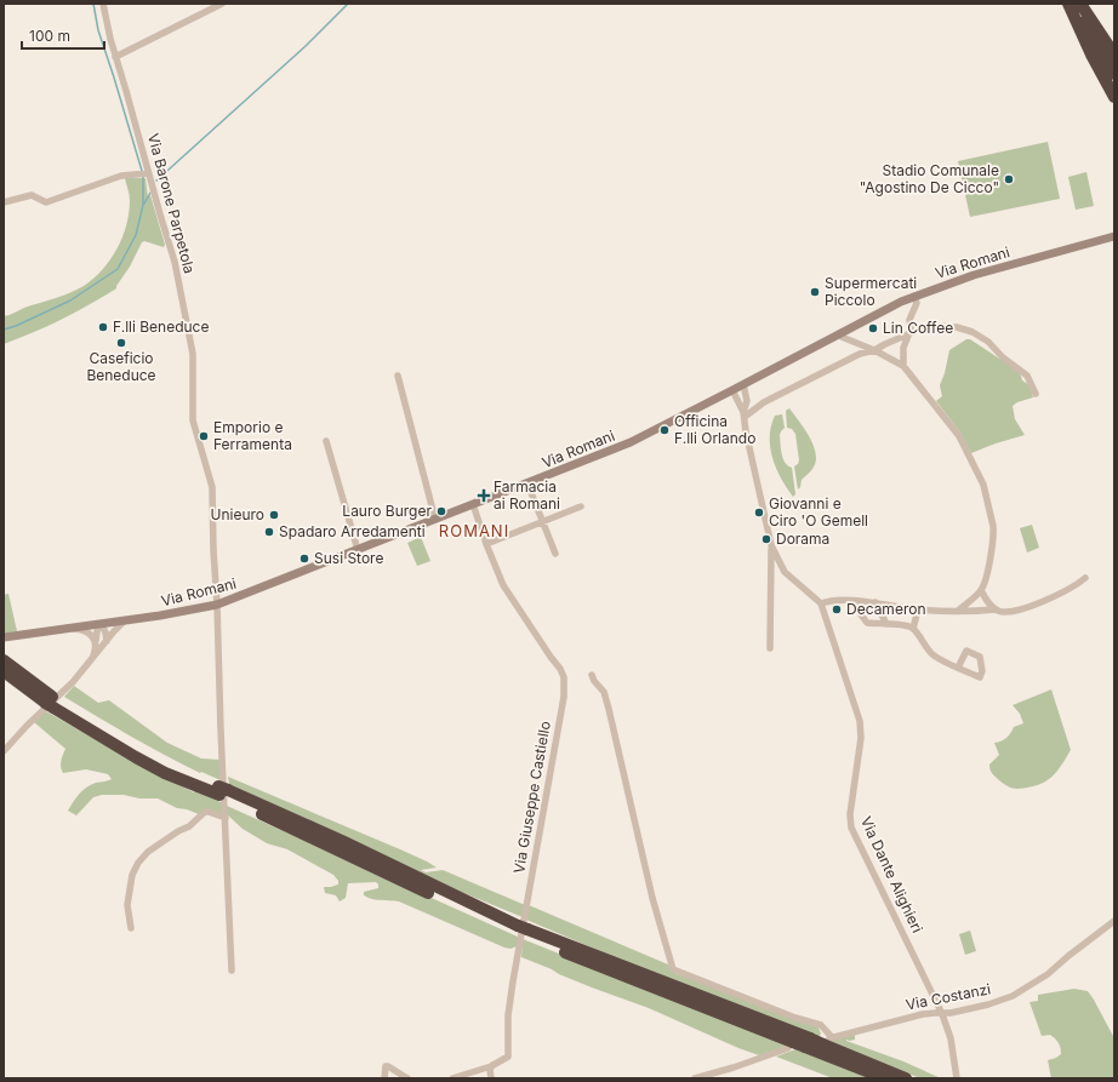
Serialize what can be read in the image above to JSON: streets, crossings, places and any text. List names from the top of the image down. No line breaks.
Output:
{"streets":{"street":["Via Barone Parpetola","Via Romani","Via Giuseppe Castiello","Via Dante Alighieri","Via Costanzi"]},"crossings":[["Via Barone Parpetola","Via Romani"],["Via Romani","Via Giuseppe Castiello"],["Via Dante Alighieri","Via Costanzi"]],"districts":["ROMANI"],"places":{"other":["Stadio Comunale \"Agostino De Cicco\"","Supermercati Piccolo","F.lli Beneduce","Lin Coffee","Caseficio Beneduce","Officina F.lli Orlando","Emporio e Ferramenta","Lauro Burger","Giovanni e Ciro 'O Gemell","Unieuro","Spadaro Arredamenti","Dorama","Susi Store","Decameron"],"health":["Farmacia ai Romani"]},"scale_bar":"100 m"}
